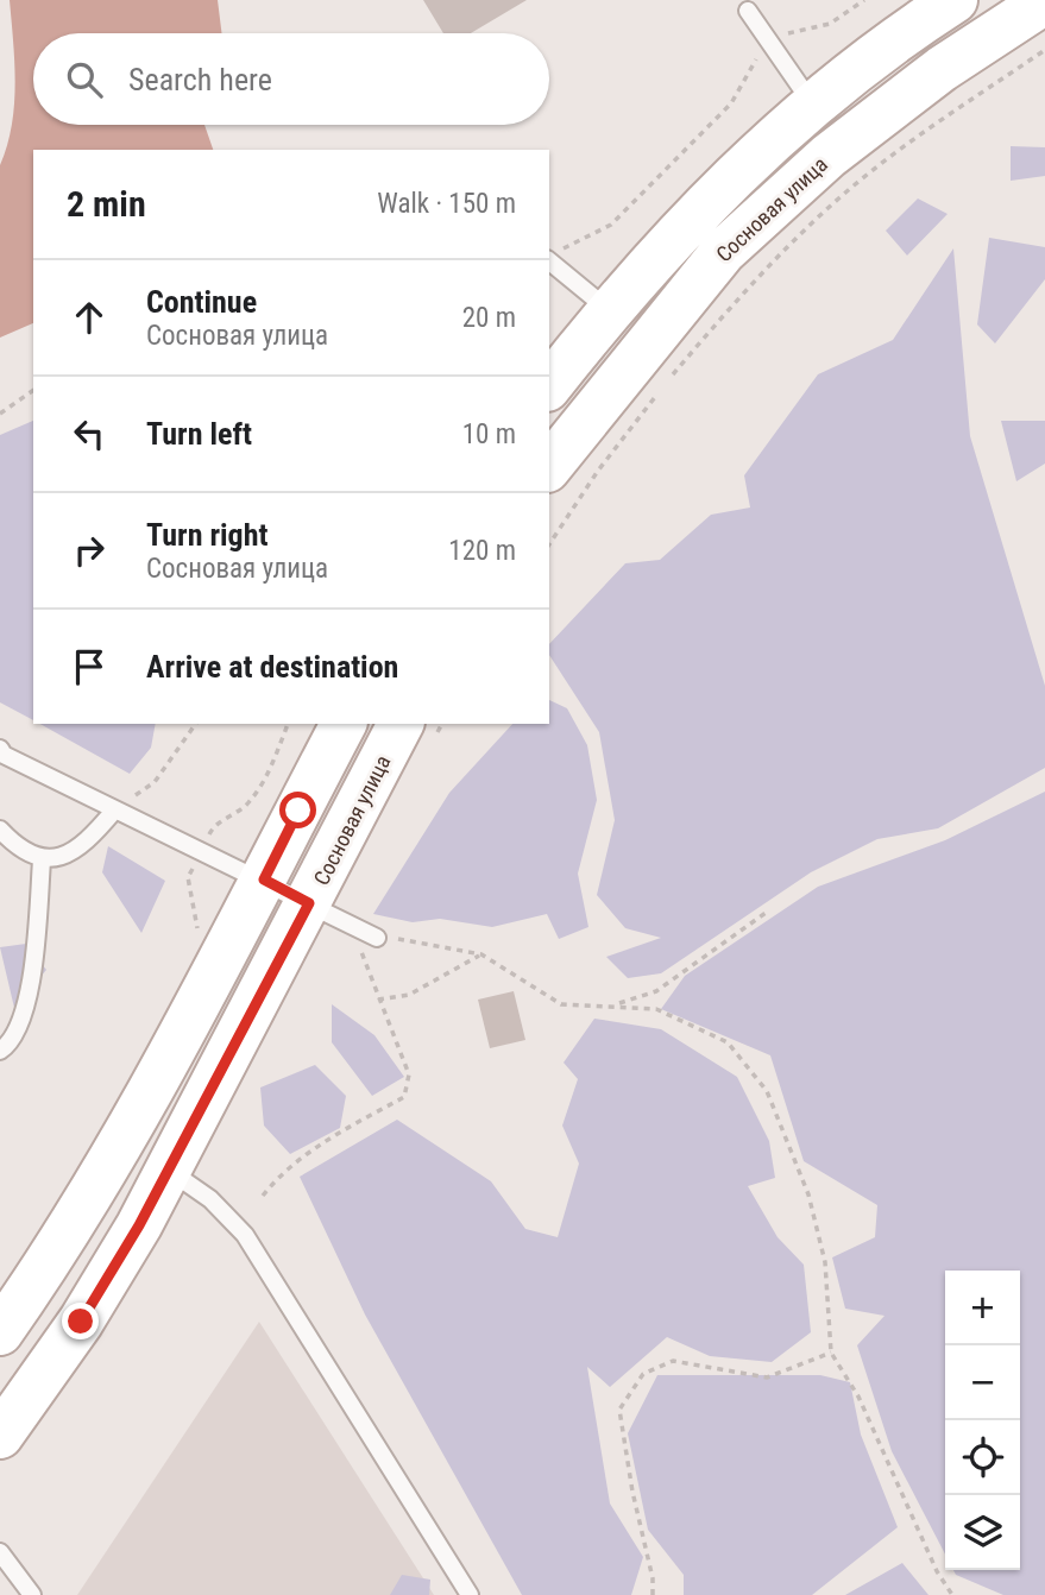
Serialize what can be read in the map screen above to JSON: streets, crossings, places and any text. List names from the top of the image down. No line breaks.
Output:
{"streets":{"main road":["Сосновая улица"]},"page":{"search":"Search here","heading":["2 min","Walk · 150 m"],"list":[["Continue","Сосновая улица","20 m"],["Turn left","10 m"],["Turn right","Сосновая улица","120 m"],"Arrive at destination"],"map_buttons":["+","−"]}}
